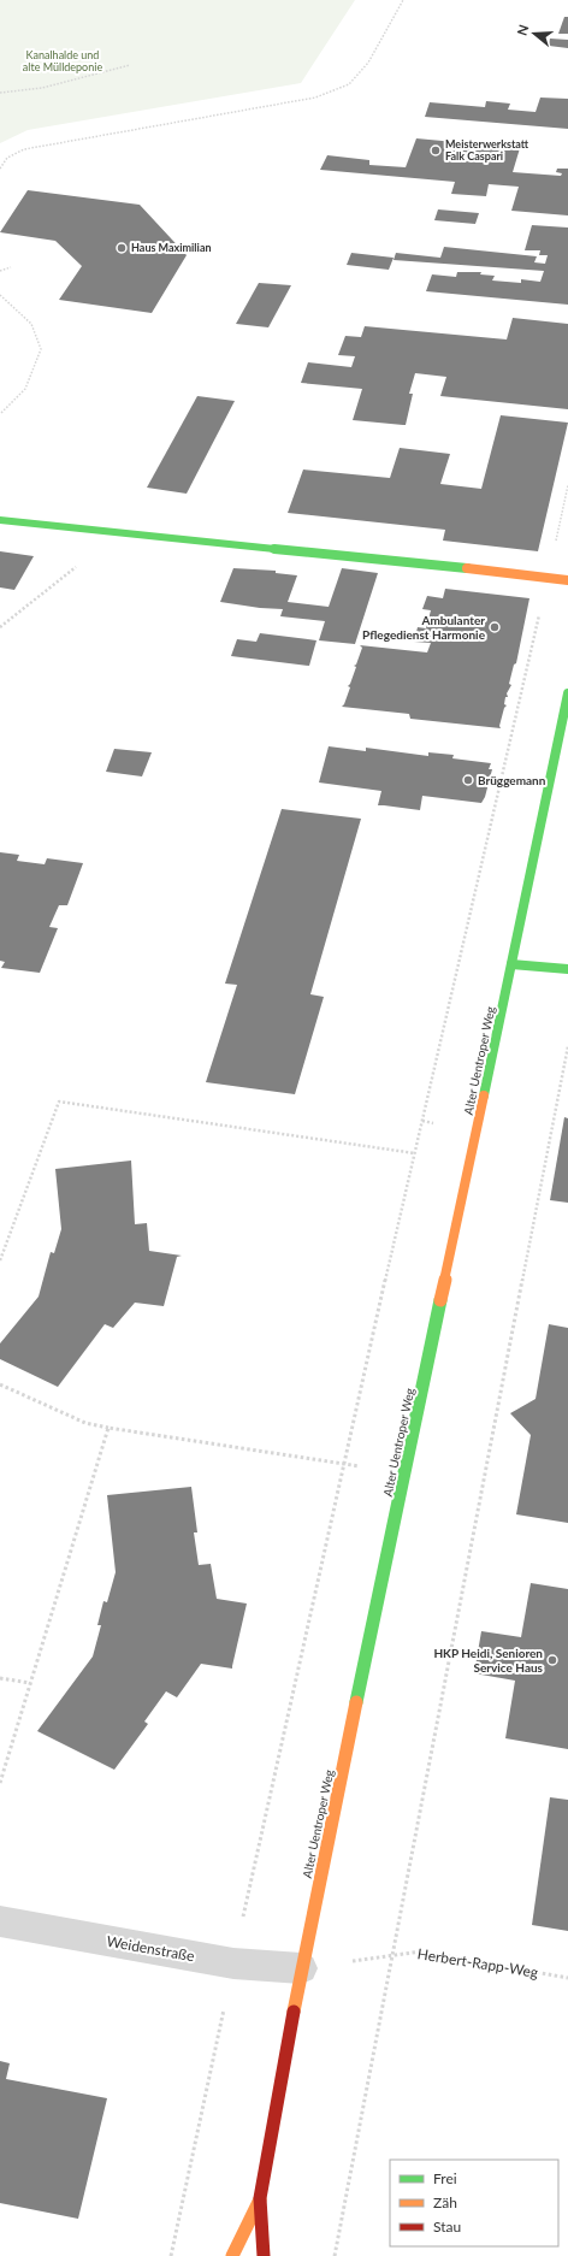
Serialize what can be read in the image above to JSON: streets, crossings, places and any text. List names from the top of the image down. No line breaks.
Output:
{"streets":{"street":["Alter Uentroper Weg","Weidenstraße"],"path":["Herbert-Rapp-Weg"]},"crossings":[["Alter Uentroper Weg","Weidenstraße"],["Alter Uentroper Weg","Herbert-Rapp-Weg"],["Weidenstraße","Herbert-Rapp-Weg"]],"parks":["Kanalhalde und alte Mülldeponie"],"places":["Meisterwerkstatt Falk Caspari","Haus Maximilian","Ambulanter Pflegedienst Harmonie","Brüggemann","HKP Heidi, Senioren Service Haus"],"legend":["Frei","Zäh","Stau"],"north":"left"}
